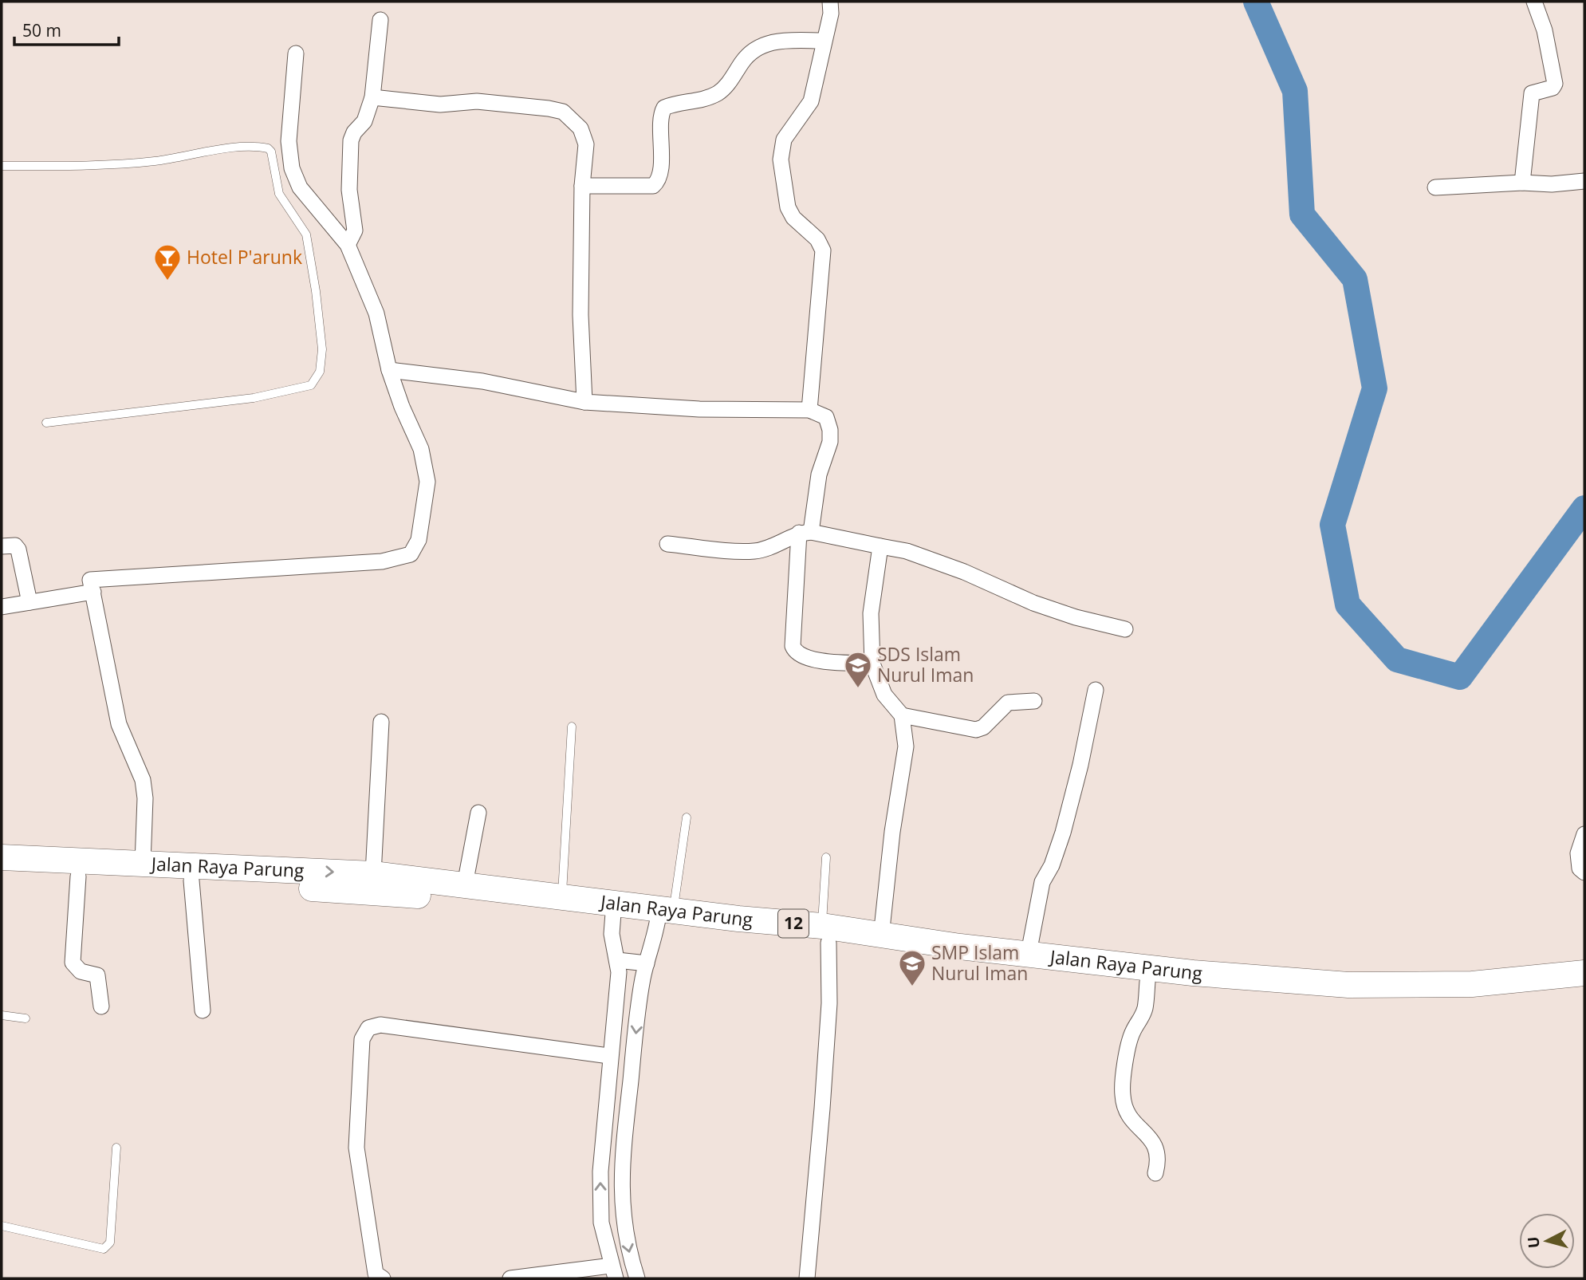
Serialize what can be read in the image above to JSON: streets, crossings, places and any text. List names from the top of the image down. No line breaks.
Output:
{"streets":{"highway":["Jalan Raya Parung","12"]},"places":{"bar":["Hotel P'arunk"],"school or university":["SDS Islam Nurul Iman","SMP Islam Nurul Iman"]},"scale_bar":"50 m","north":"left"}
